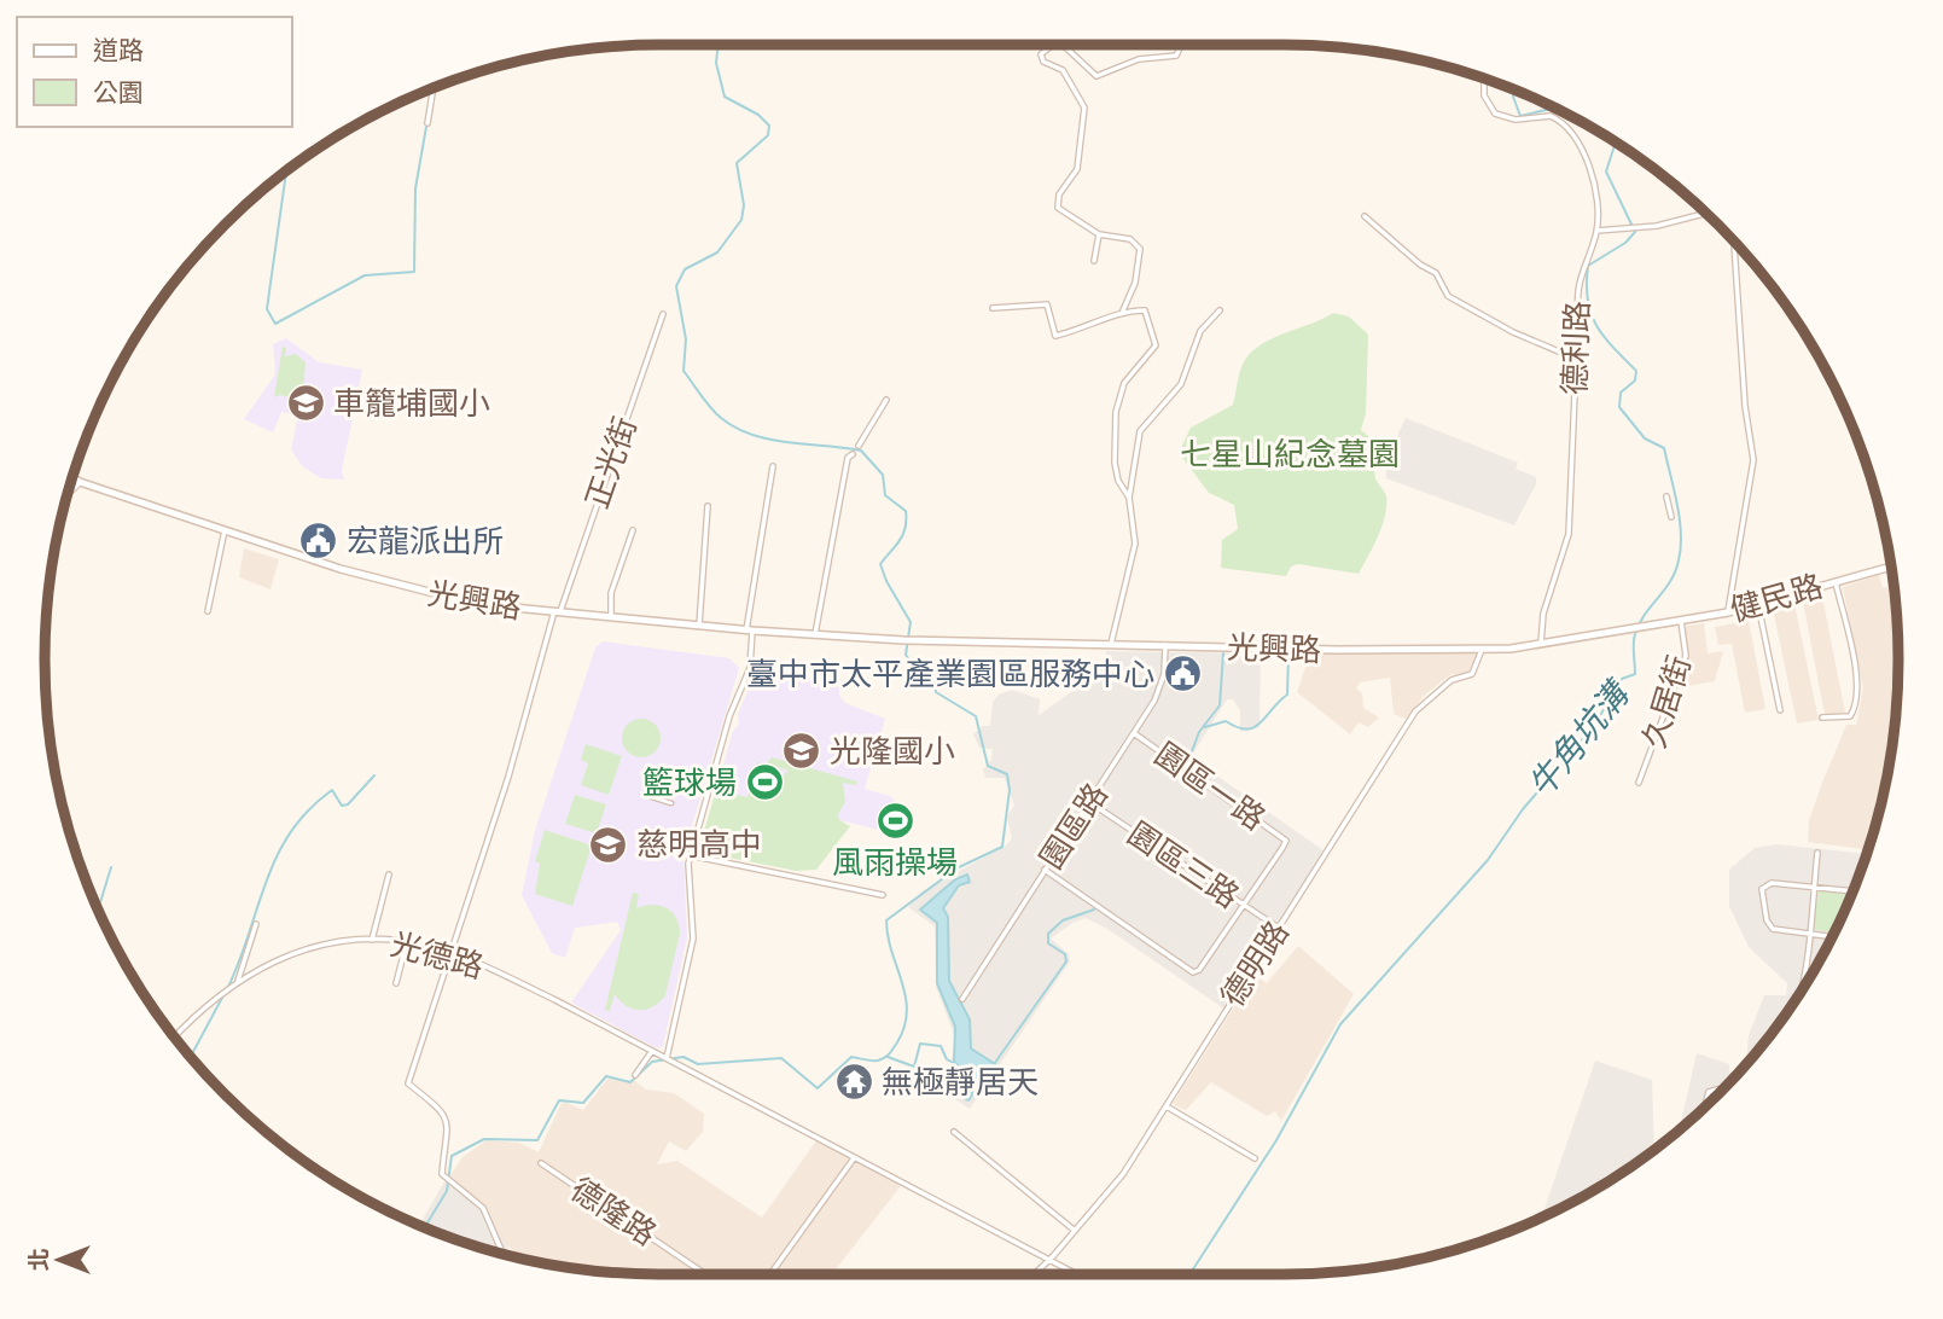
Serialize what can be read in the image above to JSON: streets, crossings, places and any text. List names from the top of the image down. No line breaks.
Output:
{"streets":{"main road":["健民路","光興路"],"street":["德利路","正光街","久居街","園區一路","園區路","園區三路","光德路","德明路","德隆路"]},"crossings":[["德利路","光興路"],["正光街","光興路"],["正光街","光德路"],["健民路","光興路"],["健民路","久居街"],["光興路","園區路"],["光興路","德明路"],["園區一路","園區路"],["園區一路","園區三路"],["園區路","園區三路"],["園區三路","德明路"]],"water":["牛角坑溝"],"parks":["七星山紀念墓園"],"places":{"school or university":["車籠埔國小","光隆國小","慈明高中"],"public building":["宏龍派出所","臺中市太平產業園區服務中心"],"sports":["籃球場","風雨操場"],"temple":["無極靜居天"]},"legend":["道路","公園"],"north":"left"}
